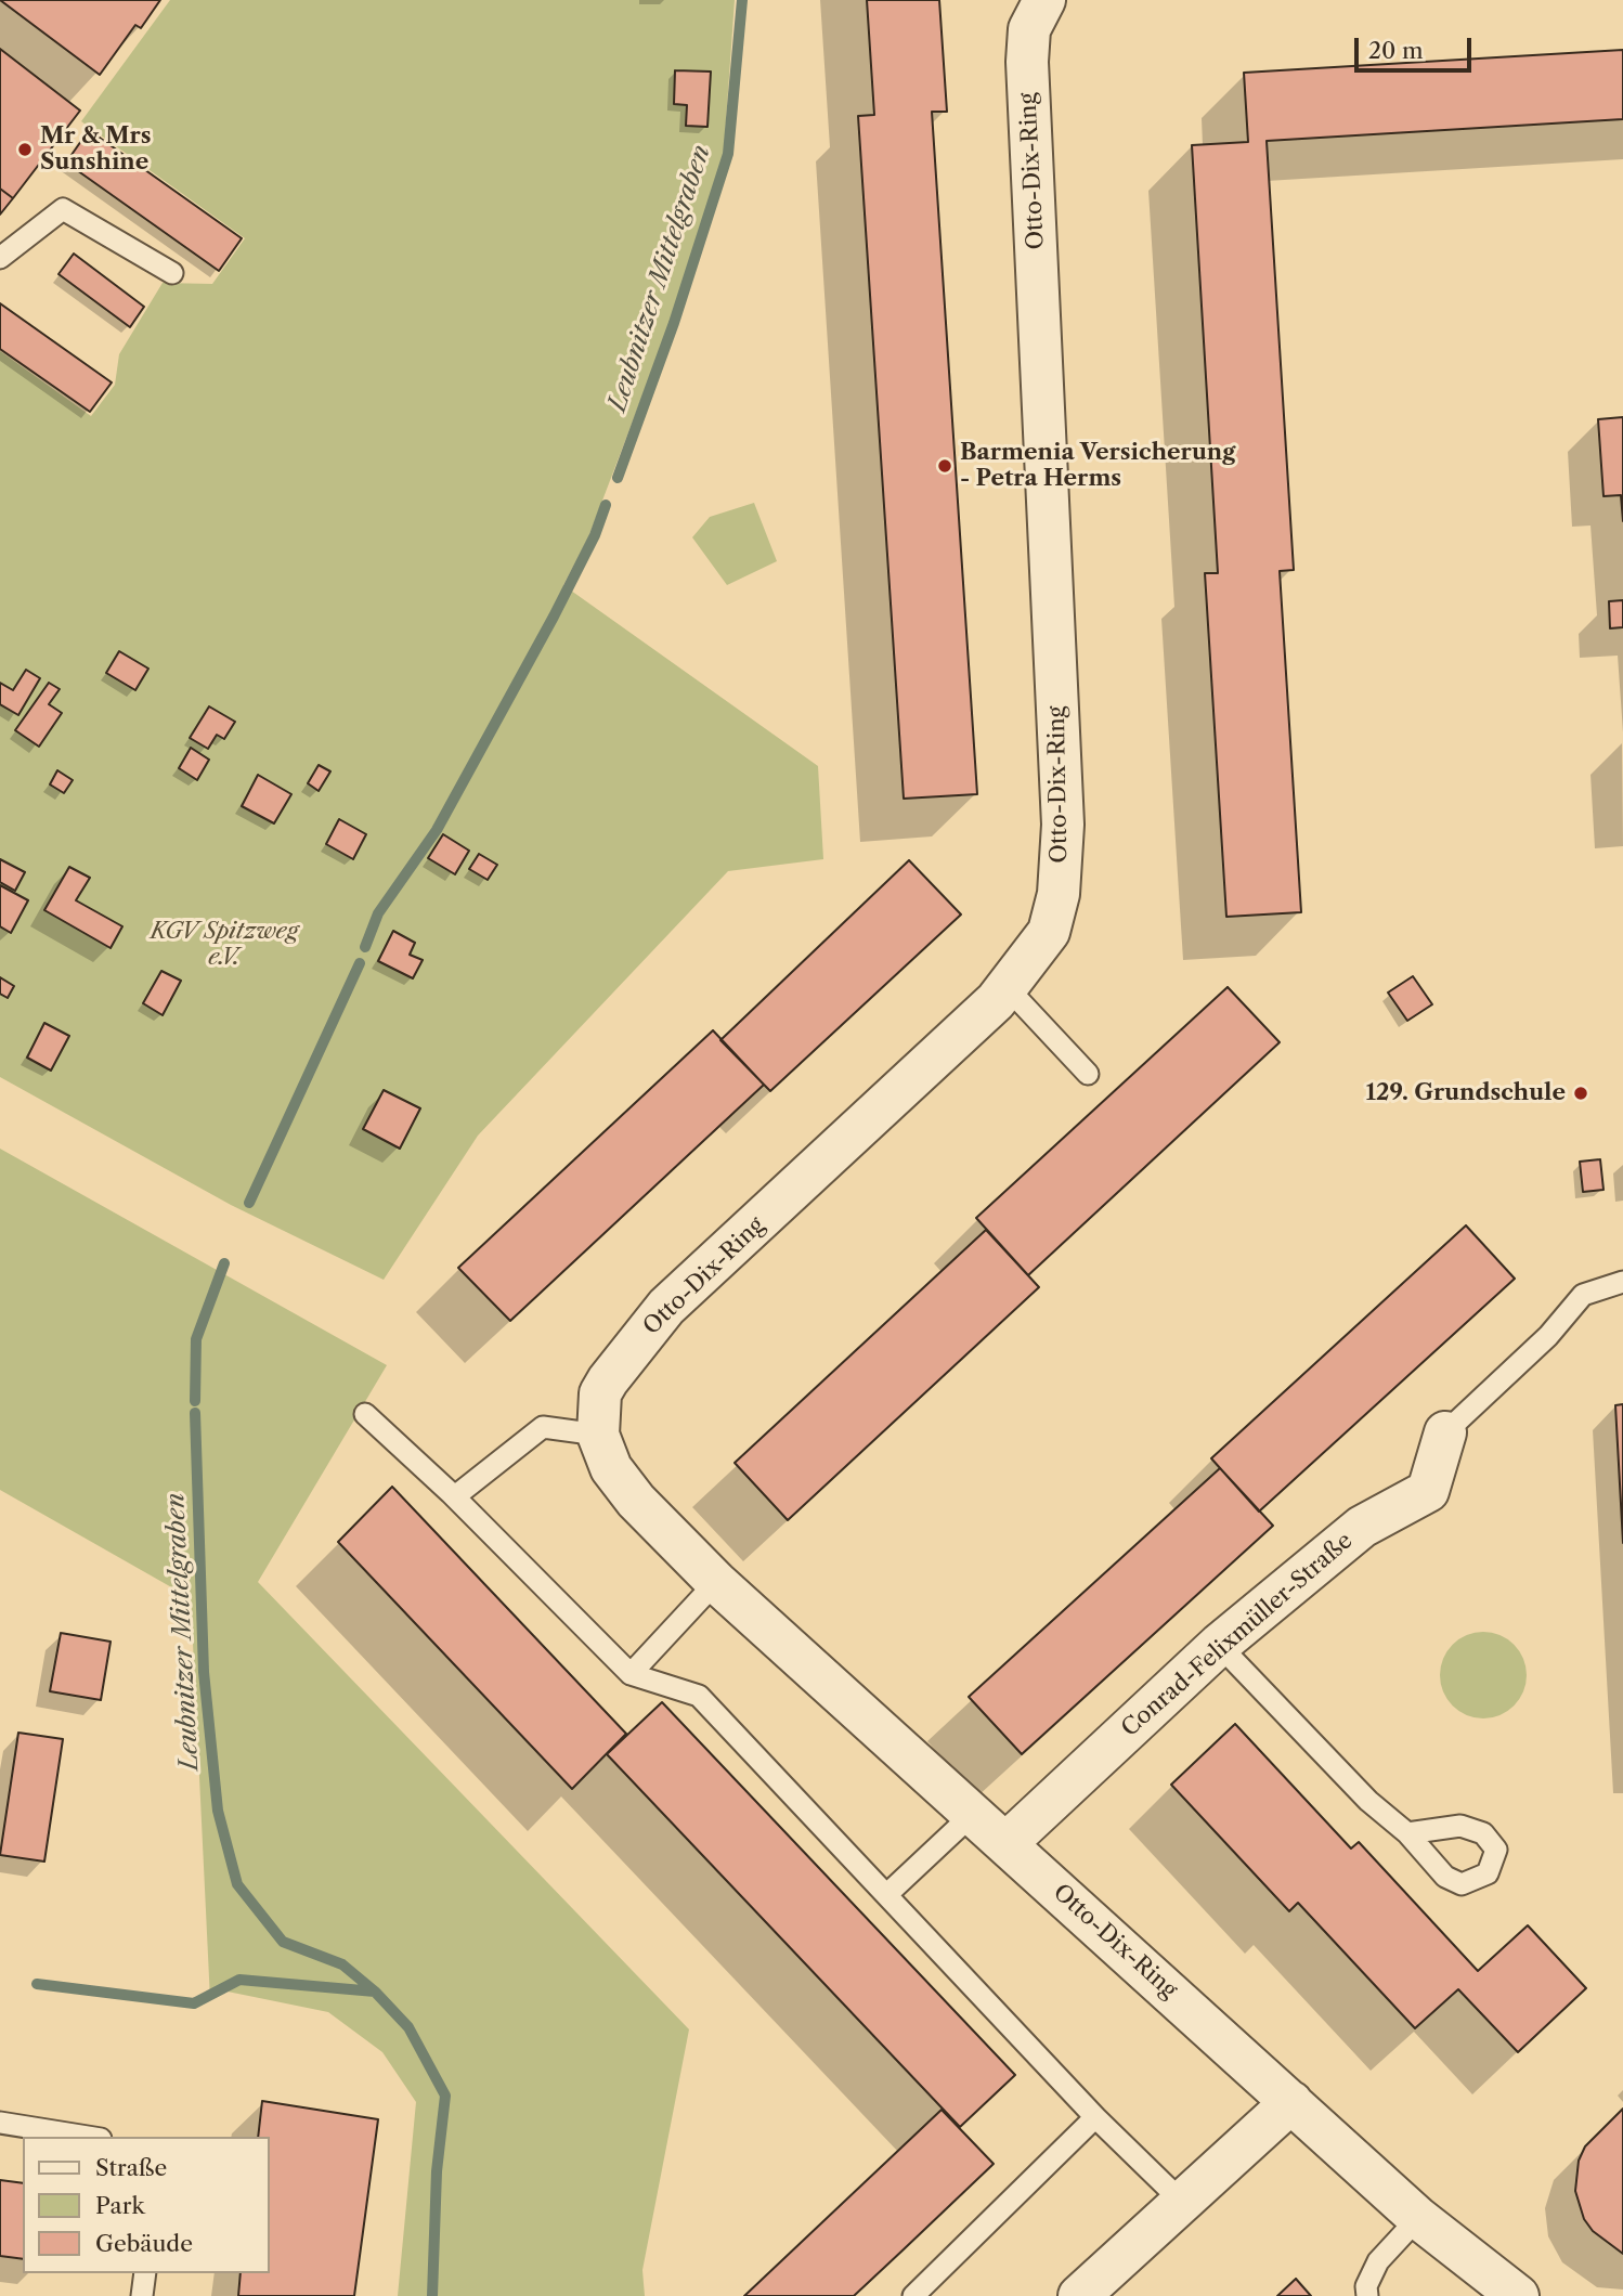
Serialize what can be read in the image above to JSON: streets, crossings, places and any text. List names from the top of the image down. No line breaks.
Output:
{"streets":{"street":["Otto-Dix-Ring","Conrad-Felixmüller-Straße"]},"crossings":[["Otto-Dix-Ring","Conrad-Felixmüller-Straße"]],"water":["Leubnitzer Mittelgraben"],"parks":["KGV Spitzweg e.V."],"places":["Mr & Mrs Sunshine","Barmenia Versicherung - Petra Herms","129. Grundschule"],"legend":["Straße","Park","Gebäude"],"scale_bar":"20 m"}
